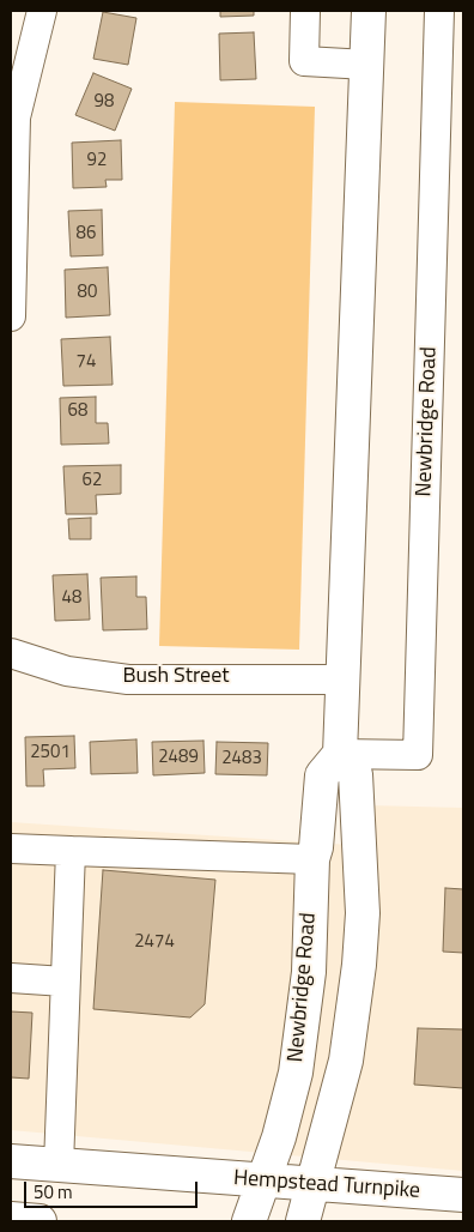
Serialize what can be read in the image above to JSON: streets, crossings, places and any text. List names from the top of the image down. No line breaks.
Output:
{"streets":{"main road":["Newbridge Road","Hempstead Turnpike"],"street":["Bush Street"]},"crossings":[["Newbridge Road","Hempstead Turnpike"]],"house_numbers":["98","92","86","80","74","68","62","48","2501","2489","2483","2474"],"scale_bar":"50 m"}
